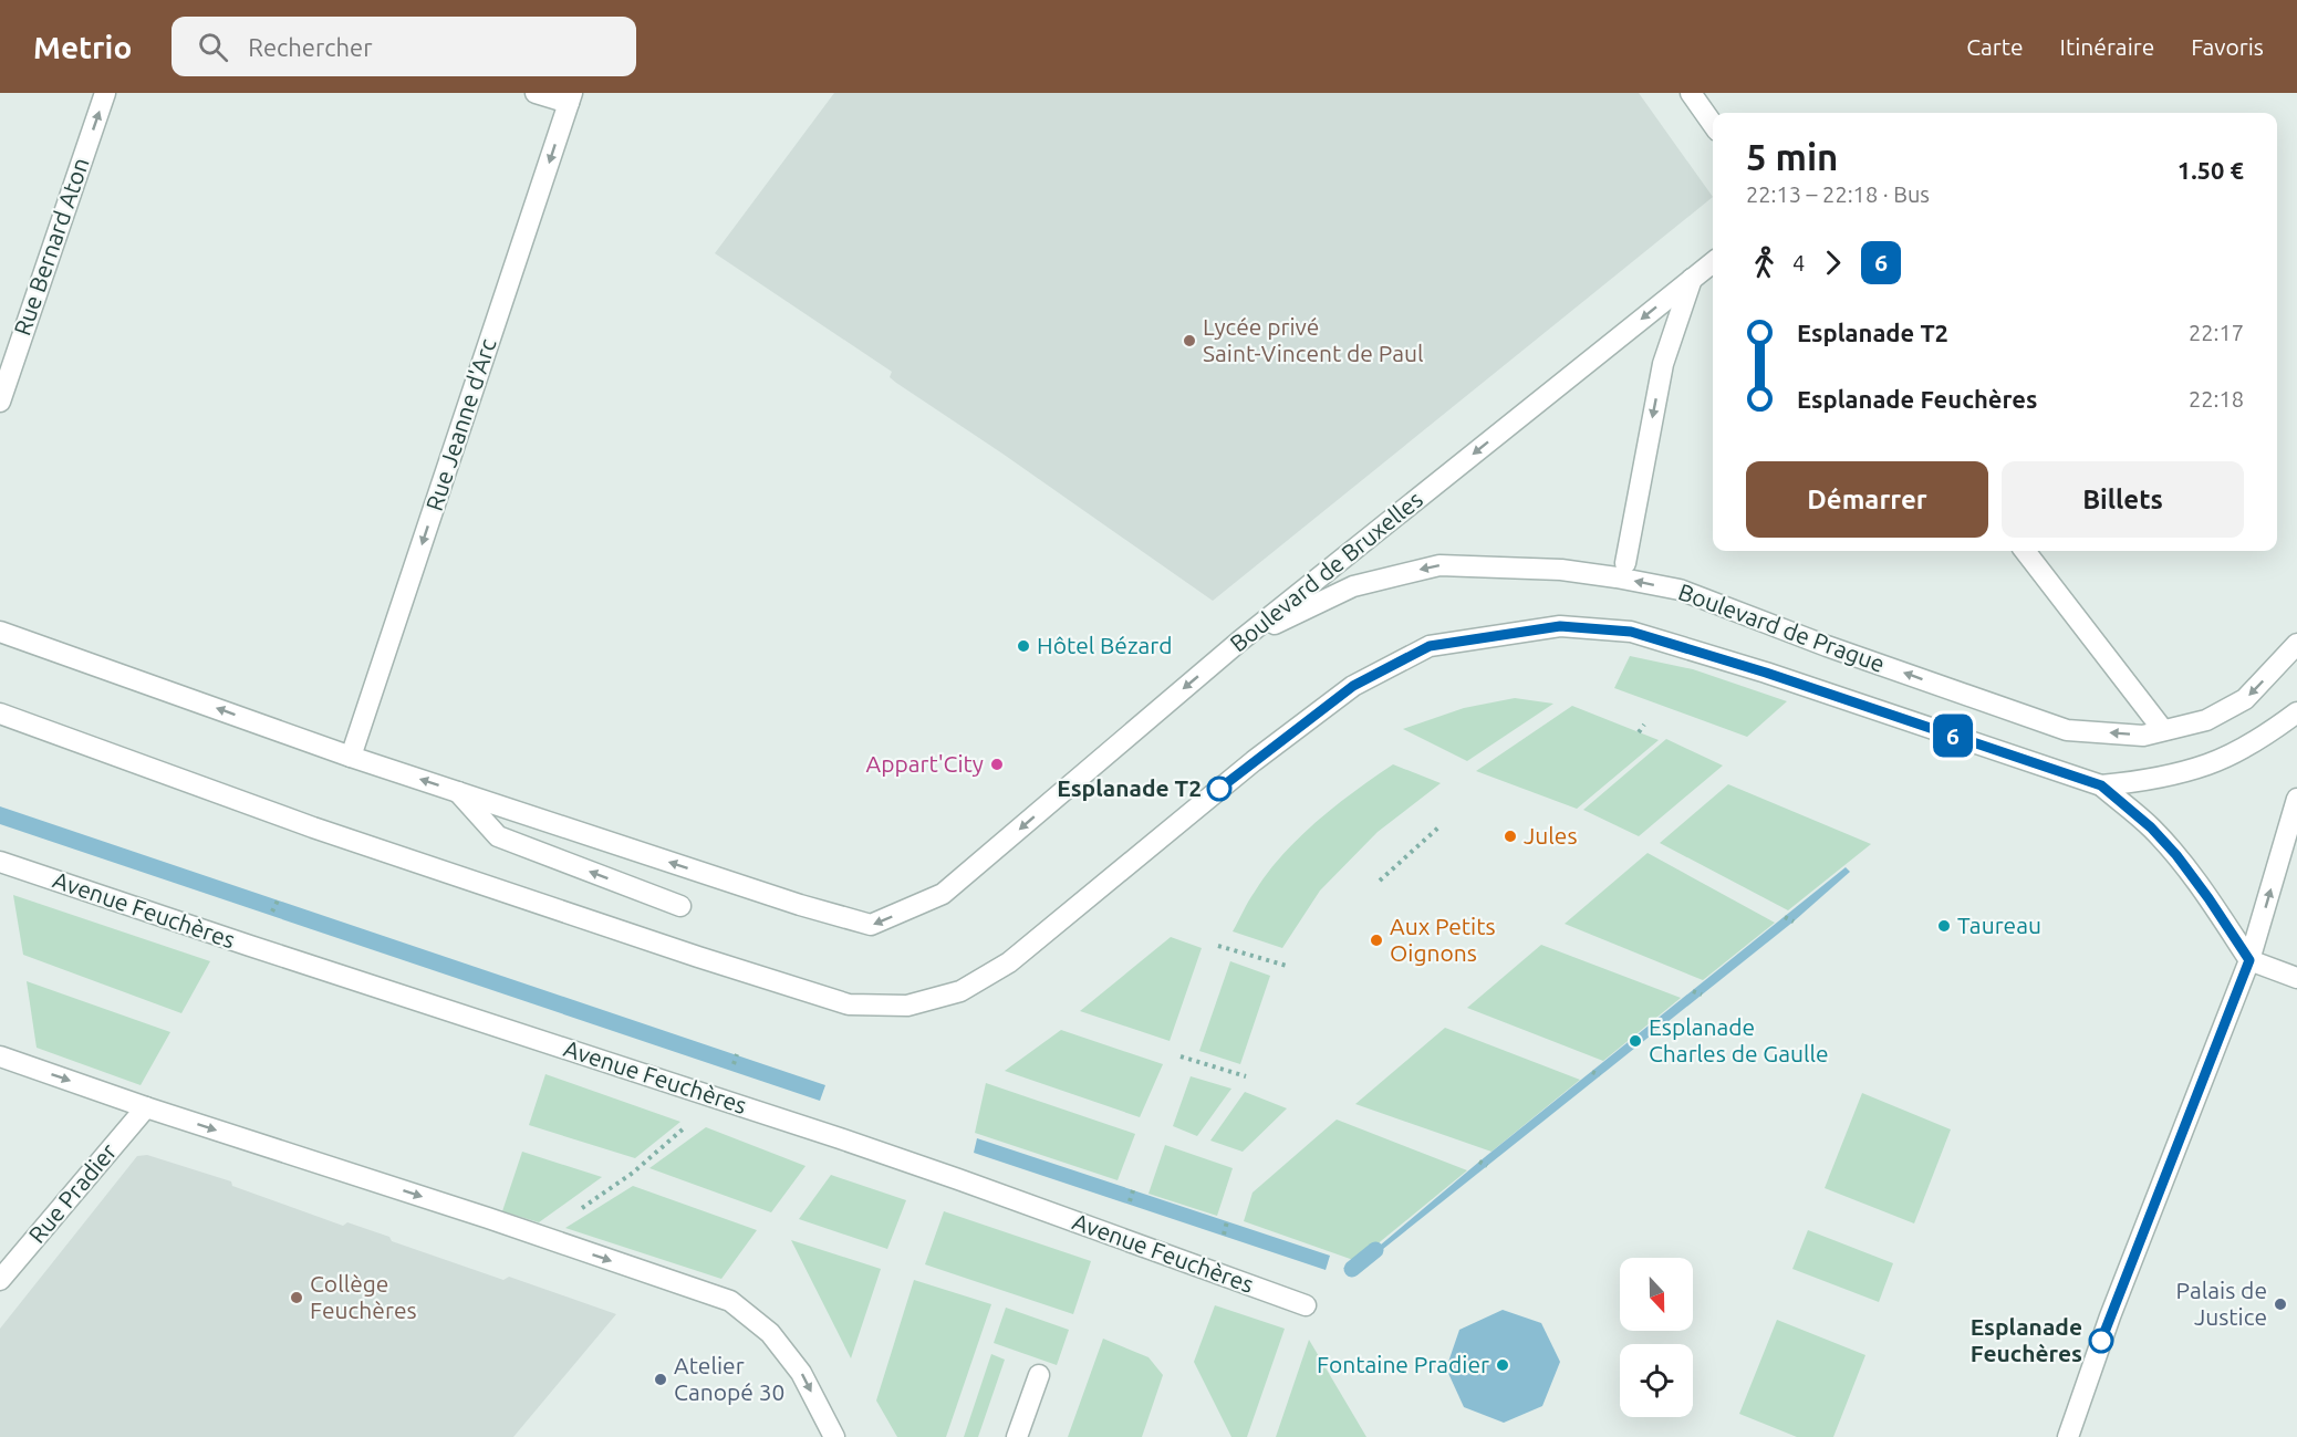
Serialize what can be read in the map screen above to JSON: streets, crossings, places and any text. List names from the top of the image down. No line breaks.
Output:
{"streets":{"street":["Rue Bernard Aton","Rue Jeanne d'Arc","Boulevard de Bruxelles","Boulevard de Prague","Avenue Feuchères","Rue Pradier"]},"crossings":[["Boulevard de Bruxelles","Boulevard de Prague"]],"one_way":["Rue Bernard Aton","Rue Jeanne d'Arc","Boulevard de Bruxelles"],"places":["Lycée privé Saint-Vincent de Paul","Hôtel Bézard","Appart'City","Esplanade T2","Jules","Taureau","Aux Petits Oignons","Esplanade Charles de Gaulle","Collège Feuchères","Palais de Justice","Esplanade Feuchères","Fontaine Pradier","Atelier Canopé 30"],"lines":["bus line 6"],"north":"bottom","page":{"header":"Metrio","search":"Rechercher","nav":["Carte","Itinéraire","Favoris"],"on_map":"6","heading":["5 min","22:13 – 22:18 · Bus","1.50 €"],"legs":["4","6"],"list":[{"name":"Esplanade T2","value":"22:17"},{"name":"Esplanade Feuchères","value":"22:18"}],"buttons":["Démarrer","Billets"]}}
